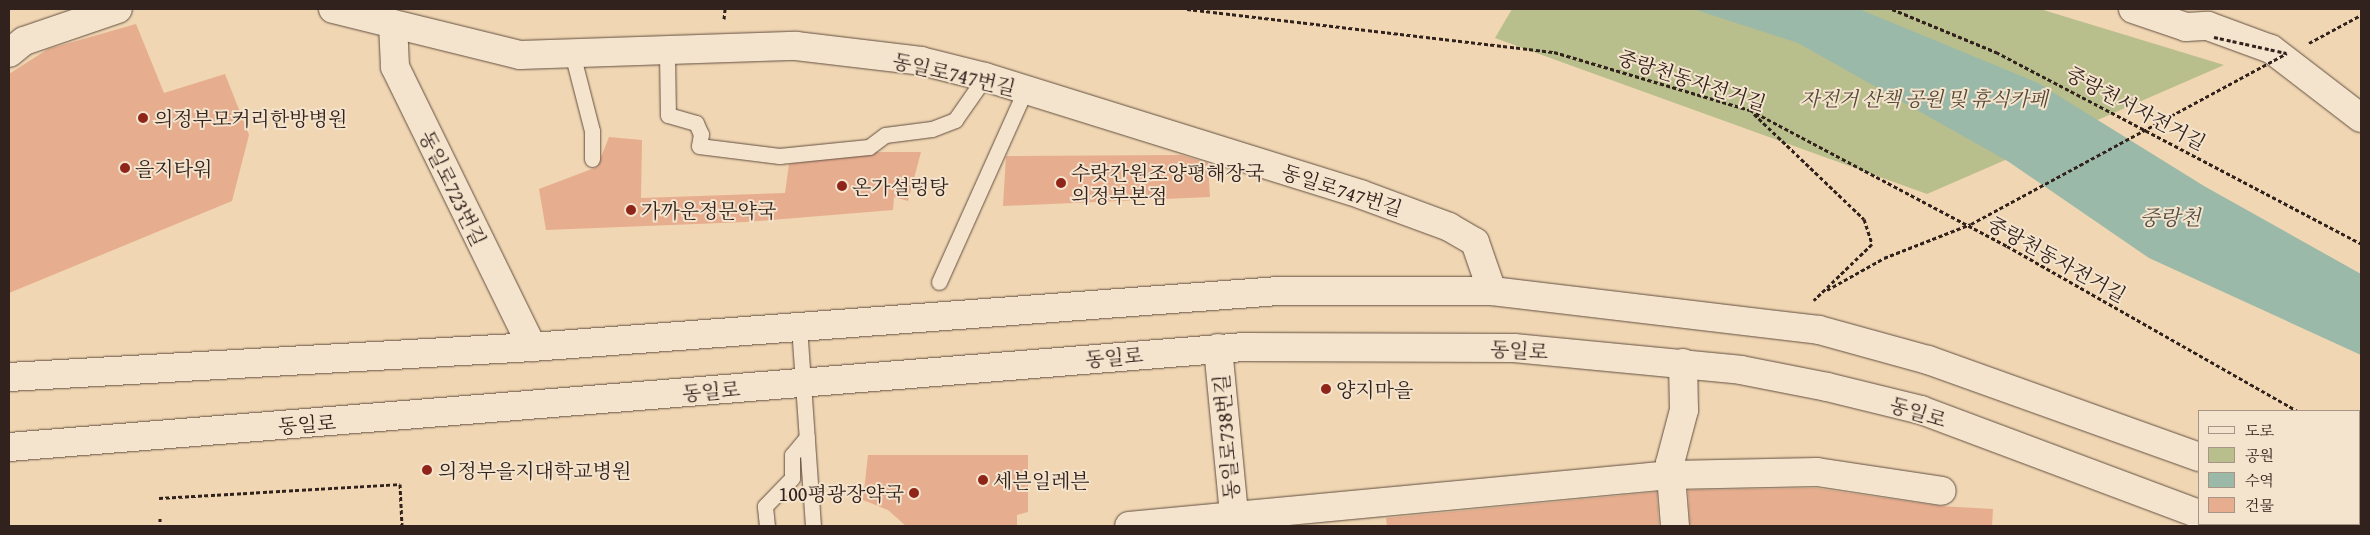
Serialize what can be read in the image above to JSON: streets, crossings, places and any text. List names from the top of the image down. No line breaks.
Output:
{"streets":{"street":["동일로747번길","동일로723번길","동일로","동일로738번길"],"path":["중랑천동자전거길","중랑천서자전거길"]},"crossings":[["동일로747번길","동일로723번길"],["동일로","동일로738번길"]],"water":["중랑천"],"parks":["자전거 산책 공원 및 휴식카페"],"places":["의정부모커리한방병원","을지타워","수랏간원조양평해장국 의정부본점","온가설렁탕","가까운정문약국","양지마을","의정부을지대학교병원","세븐일레븐","100평광장약국"],"legend":["도로","공원","수역","건물"]}
